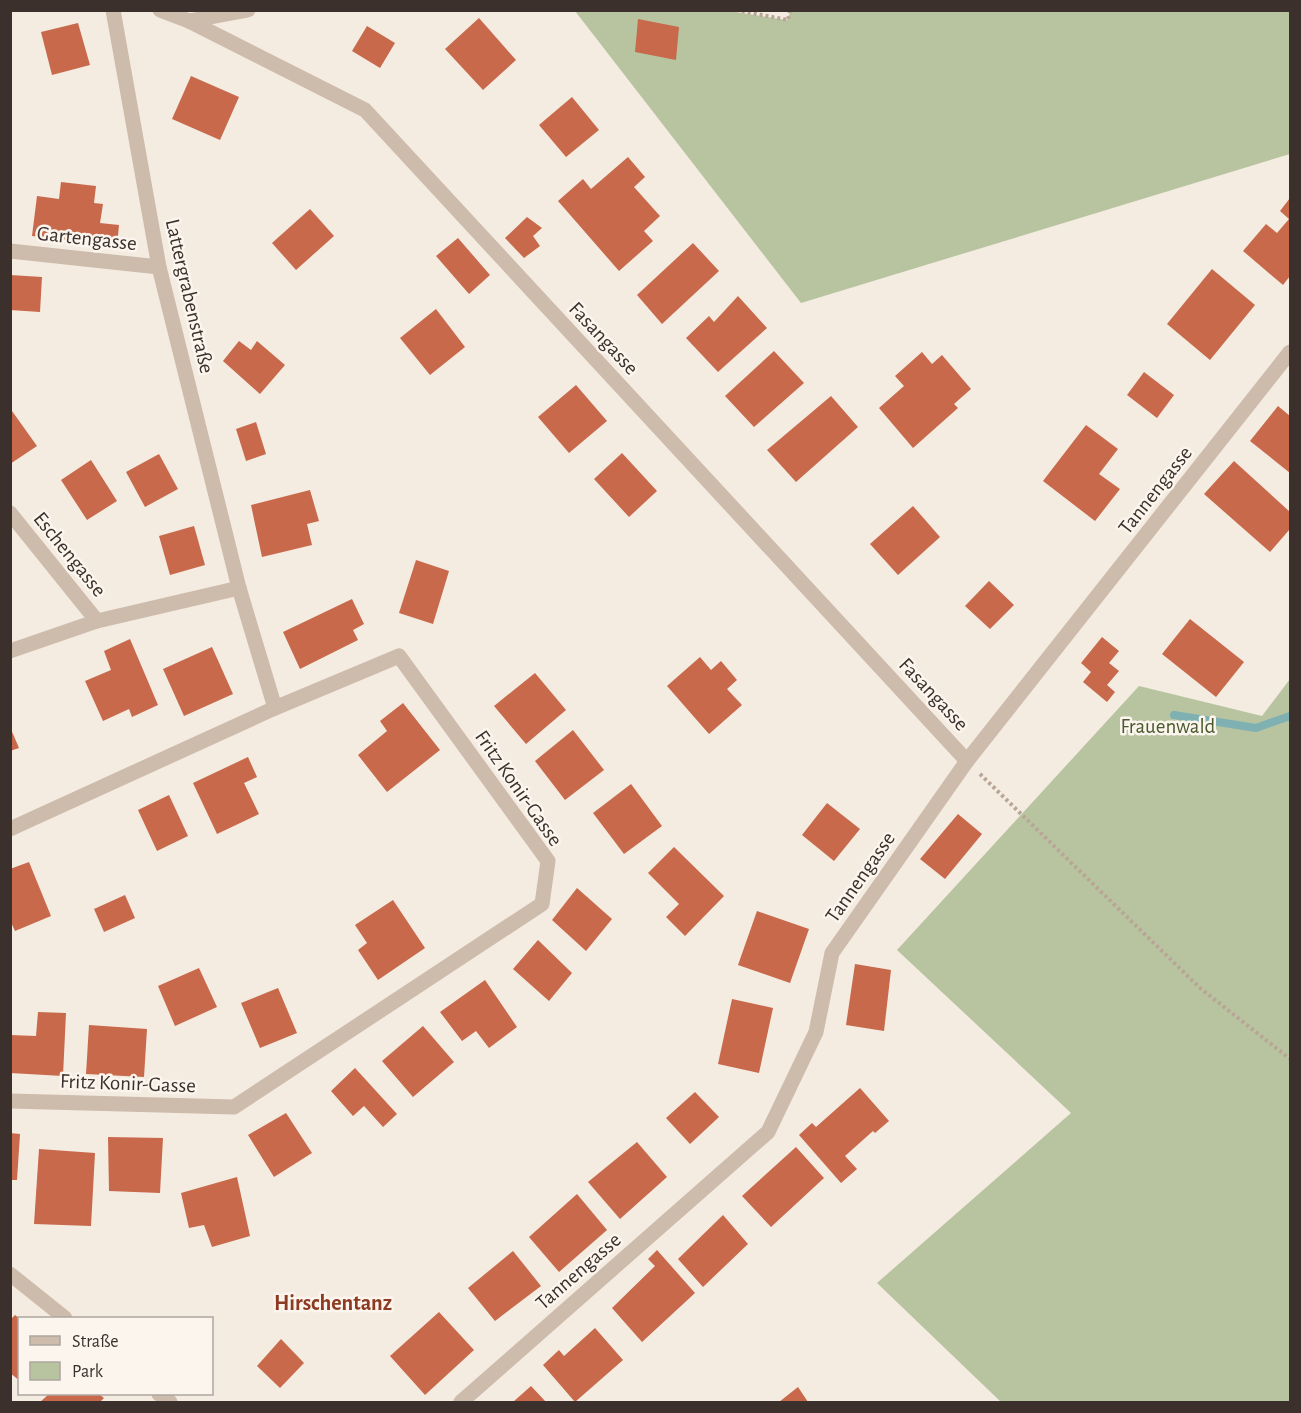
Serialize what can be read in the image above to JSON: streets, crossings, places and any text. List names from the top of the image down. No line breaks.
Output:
{"streets":{"street":["Gartengasse","Lattergrabenstraße","Fasangasse","Tannengasse","Eschengasse","Fritz Konir-Gasse"]},"crossings":[["Gartengasse","Lattergrabenstraße"],["Lattergrabenstraße","Fritz Konir-Gasse"],["Fasangasse","Tannengasse"]],"districts":["Hirschentanz"],"parks":["Frauenwald"],"legend":["Straße","Park"]}
